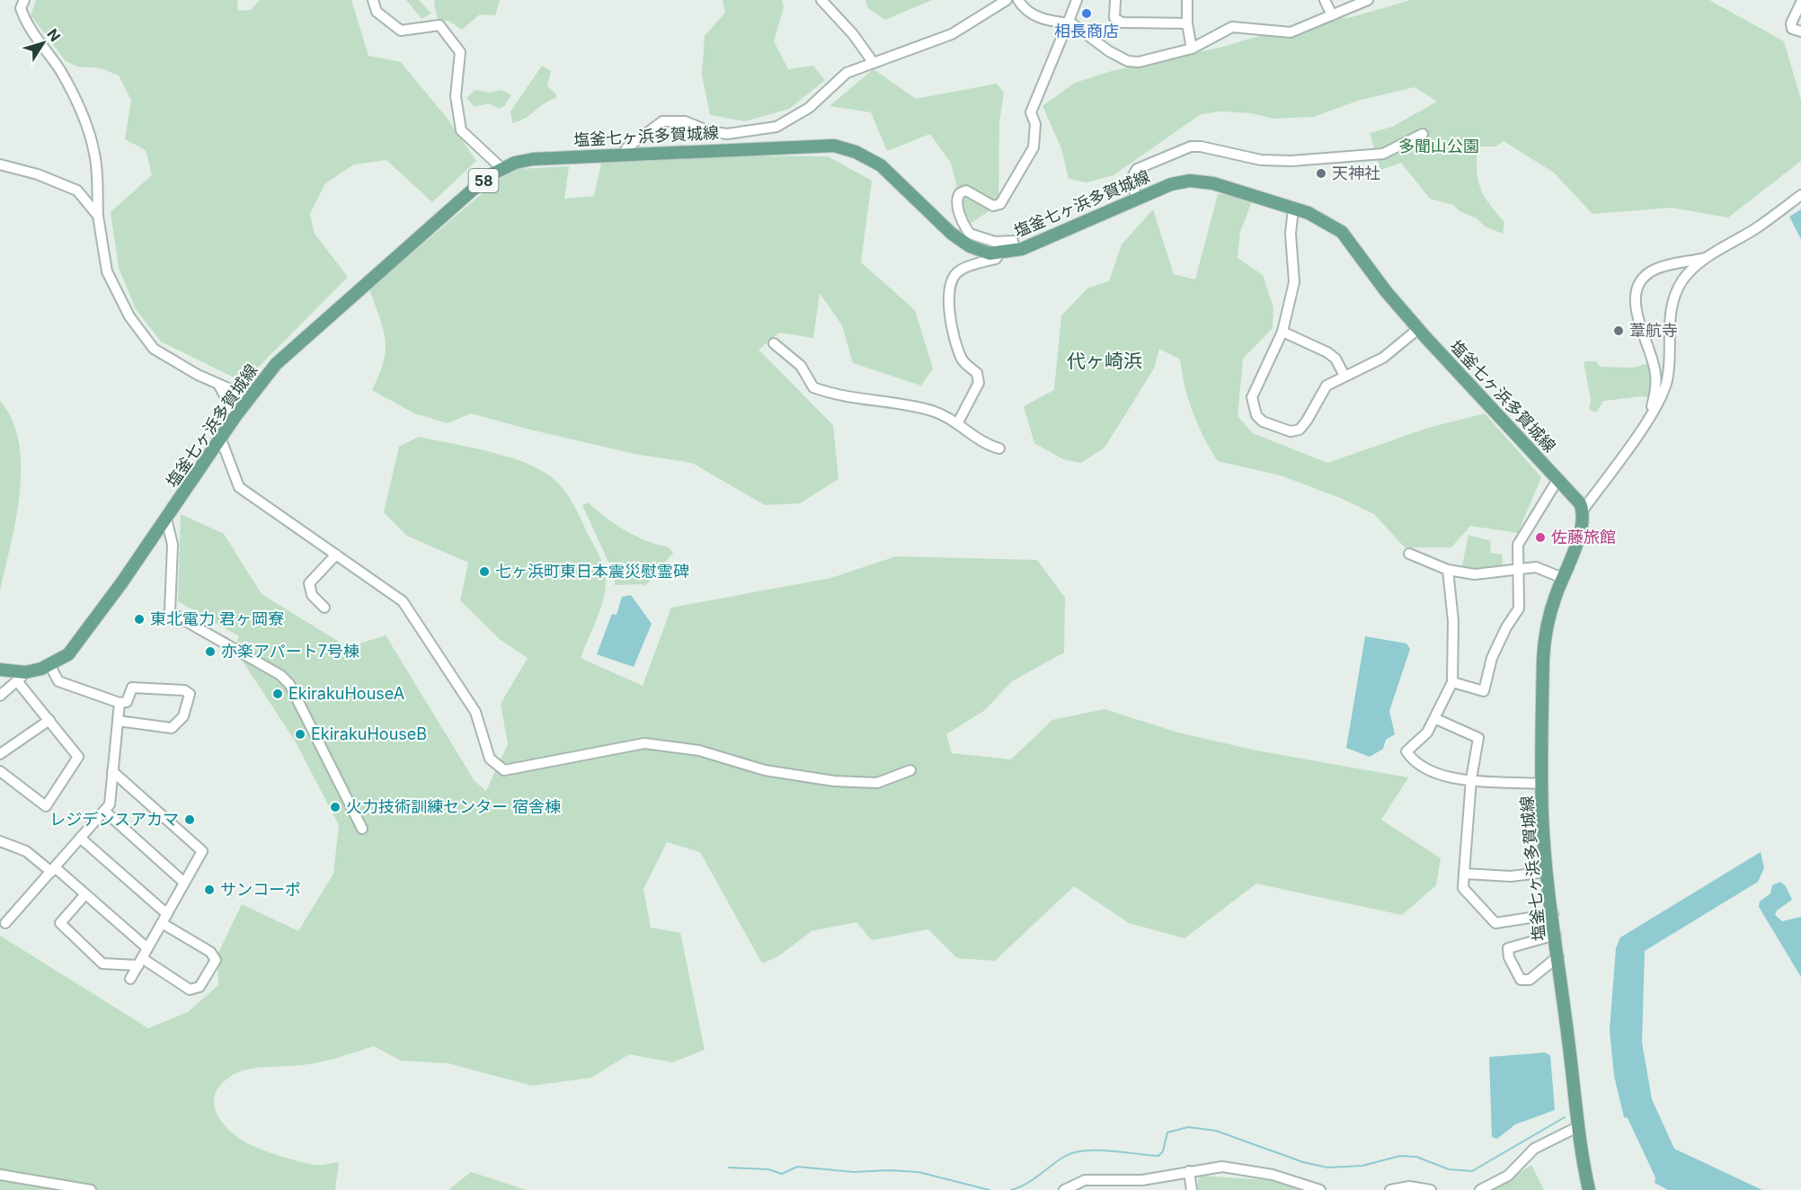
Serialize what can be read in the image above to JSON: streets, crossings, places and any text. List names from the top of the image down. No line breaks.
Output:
{"streets":{"main road":["塩釜七ヶ浜多賀城線","58"]},"districts":["代ヶ崎浜"],"parks":["多聞山公園"],"places":["相長商店","天神社","葦航寺","佐藤旅館","七ヶ浜町東日本震災慰霊碑","東北電力 君ヶ岡寮","亦楽アパート7号棟","EkirakuHouseA","EkirakuHouseB","火力技術訓練センター 宿舎棟","レジデンスアカマ","サンコーポ"],"north":"top right"}
